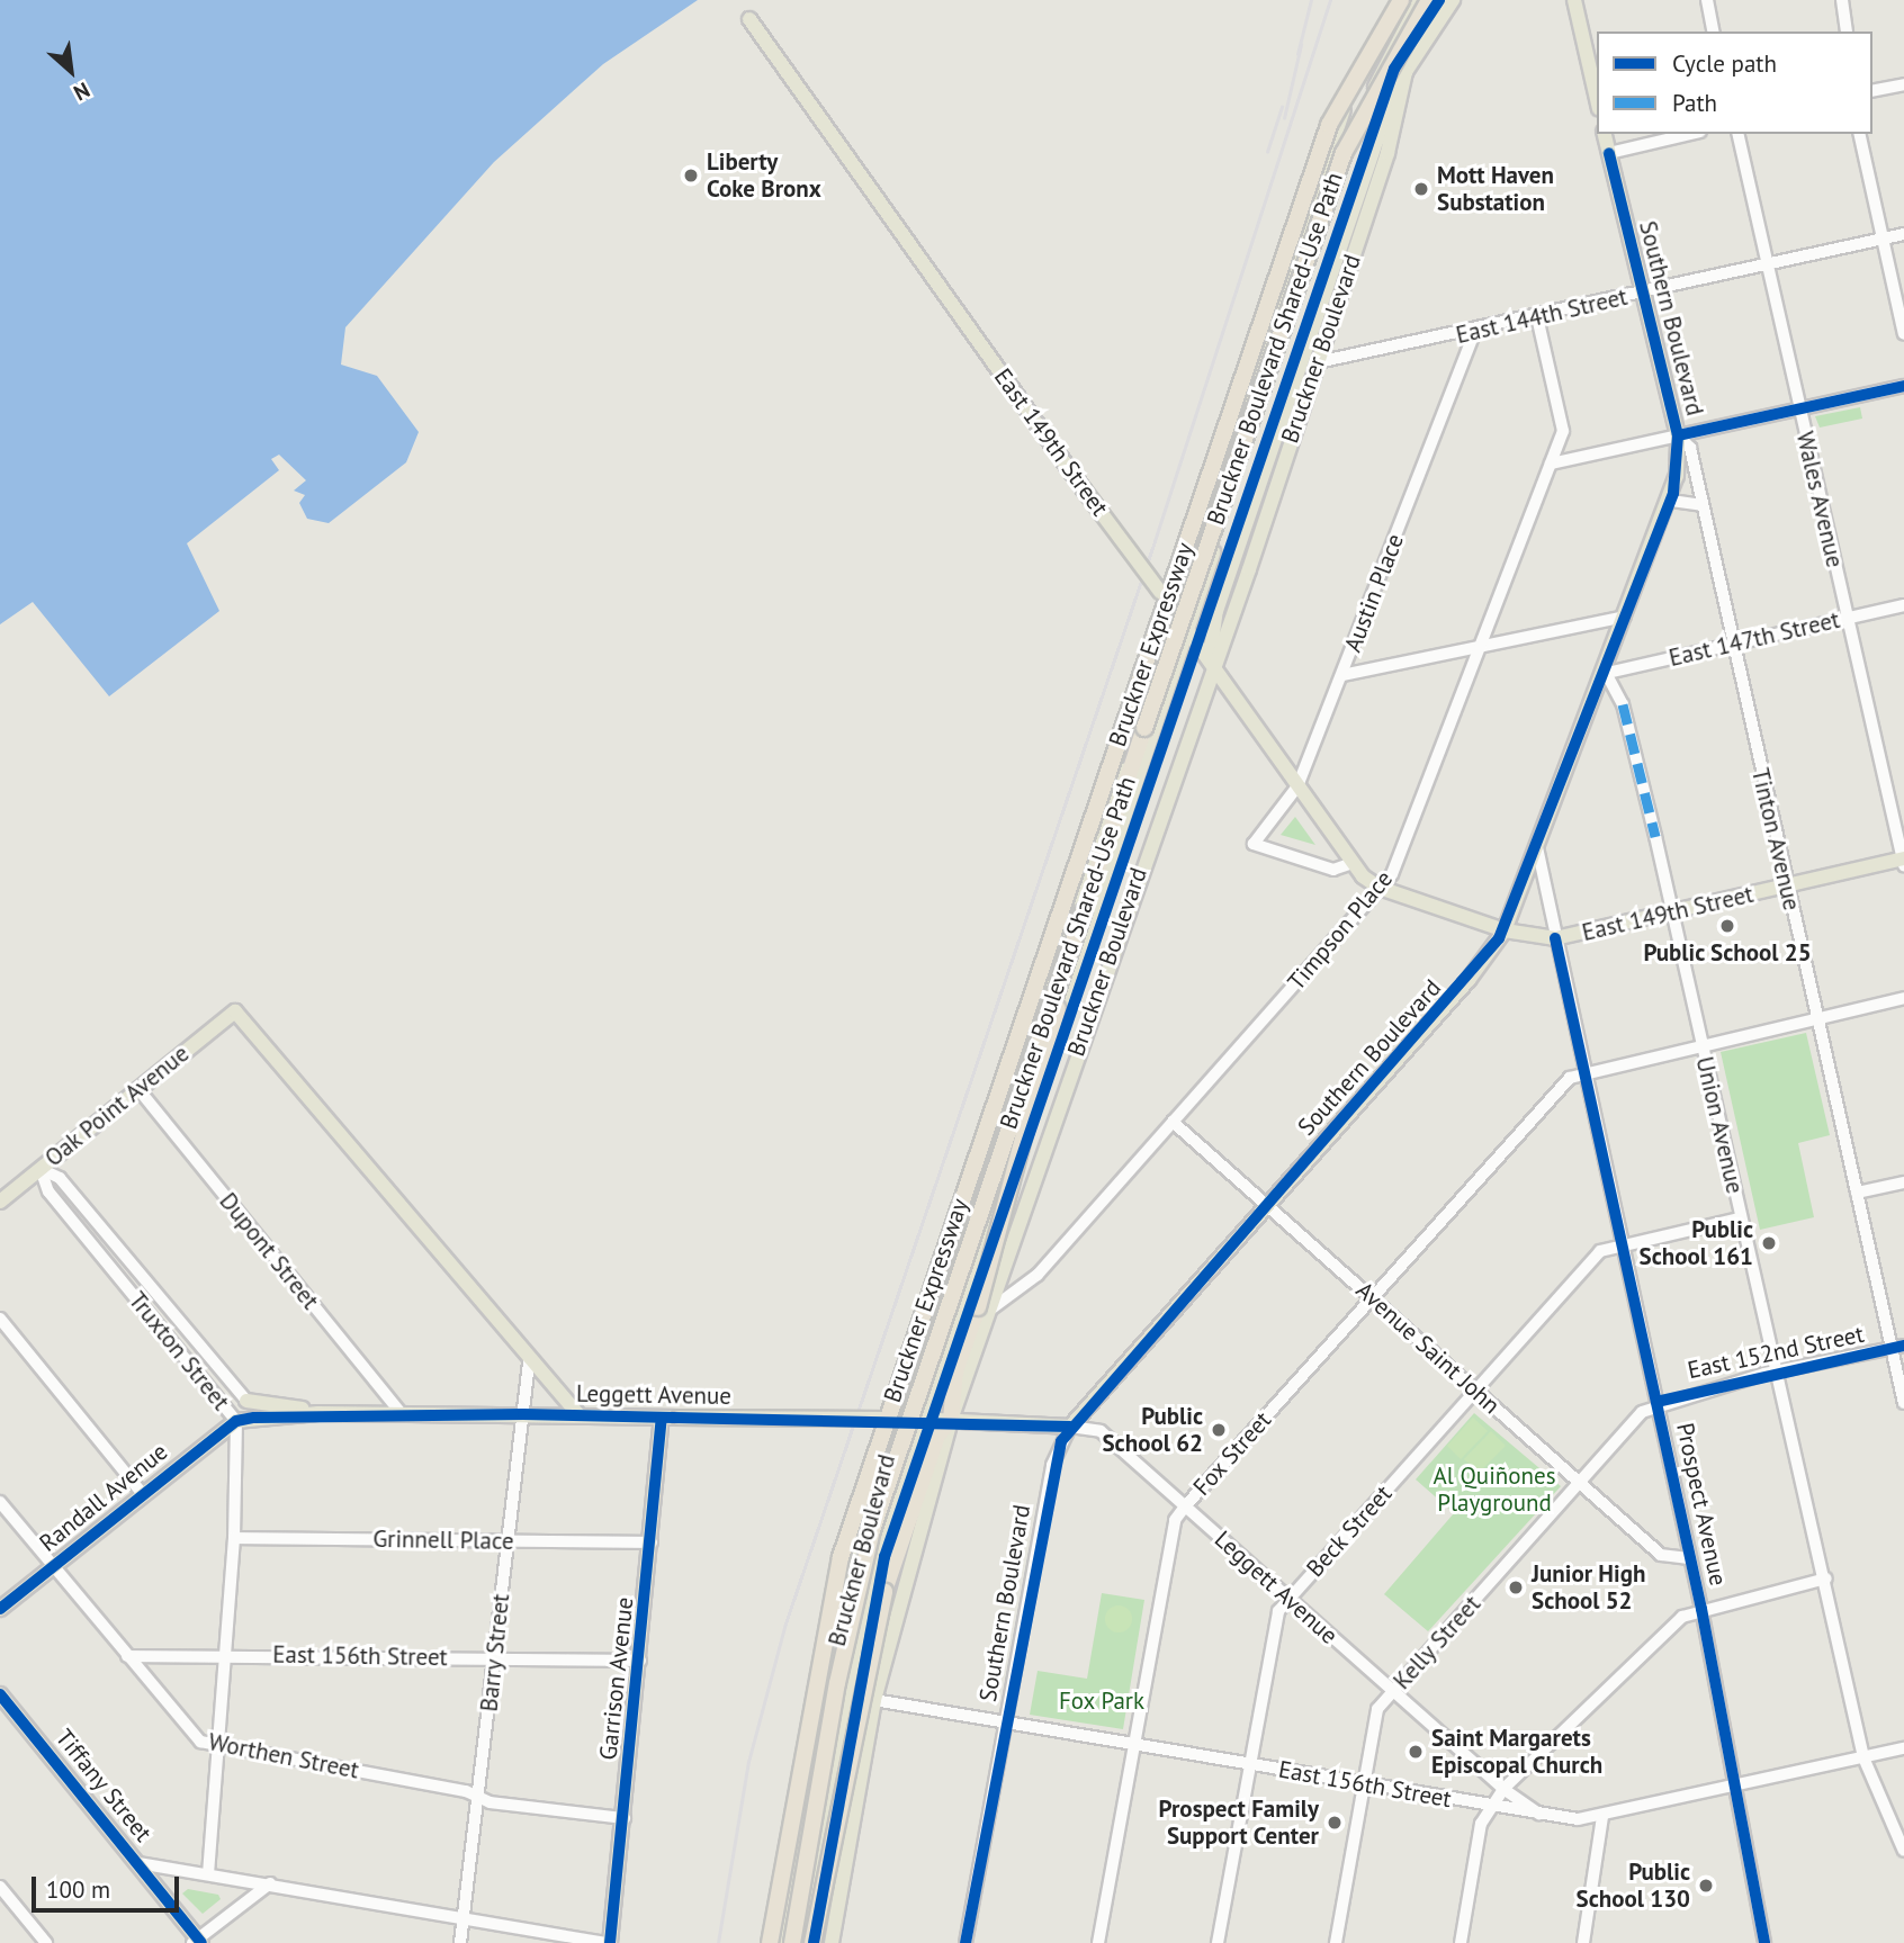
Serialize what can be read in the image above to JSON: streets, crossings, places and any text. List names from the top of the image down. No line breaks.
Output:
{"streets":{"highway":["Bruckner Expressway"],"main road":["Southern Boulevard","Bruckner Boulevard","East 149th Street","Oak Point Avenue","Leggett Avenue","Randall Avenue","Garrison Avenue","Tiffany Street"],"street":["East 144th Street","Wales Avenue","Austin Place","East 147th Street","Tinton Avenue","Timpson Place","Union Avenue","Dupont Street","Avenue Saint John","Truxton Street","East 152nd Street","Fox Street","Prospect Avenue","Beck Street","Grinnell Place","Kelly Street","Barry Street","East 156th Street","Worthen Street"],"cycle path":["Bruckner Boulevard Shared-Use Path"]},"crossings":[["East 144th Street","Southern Boulevard"],["East 144th Street","Bruckner Boulevard"],["East 144th Street","Wales Avenue"],["East 144th Street","Austin Place"],["East 144th Street","Timpson Place"],["Southern Boulevard","East 149th Street"],["Southern Boulevard","East 147th Street"],["Southern Boulevard","Tinton Avenue"],["Southern Boulevard","Union Avenue"],["Southern Boulevard","Avenue Saint John"],["Southern Boulevard","Leggett Avenue"],["Southern Boulevard","Prospect Avenue"],["Southern Boulevard","East 156th Street"],["Bruckner Boulevard","East 149th Street"],["Bruckner Boulevard","Bruckner Expressway"],["Bruckner Boulevard","Timpson Place"],["Bruckner Boulevard","Leggett Avenue"],["Bruckner Boulevard","East 156th Street"],["East 149th Street","Wales Avenue"],["East 149th Street","Austin Place"],["East 149th Street","Tinton Avenue"],["East 149th Street","Timpson Place"],["East 149th Street","Union Avenue"],["East 149th Street","Prospect Avenue"],["Wales Avenue","East 147th Street"],["East 147th Street","Tinton Avenue"],["East 147th Street","Union Avenue"],["Tinton Avenue","East 152nd Street"],["Timpson Place","Avenue Saint John"],["Oak Point Avenue","Dupont Street"],["Oak Point Avenue","Truxton Street"],["Oak Point Avenue","Barry Street"],["Union Avenue","East 152nd Street"],["Union Avenue","Beck Street"],["Union Avenue","East 156th Street"],["Dupont Street","Leggett Avenue"],["Avenue Saint John","Fox Street"],["Avenue Saint John","Prospect Avenue"],["Avenue Saint John","Beck Street"],["Avenue Saint John","Kelly Street"],["Truxton Street","Leggett Avenue"],["Truxton Street","Randall Avenue"],["Truxton Street","Grinnell Place"],["Truxton Street","East 156th Street"],["Truxton Street","Worthen Street"],["East 152nd Street","Prospect Avenue"],["East 152nd Street","Kelly Street"],["Leggett Avenue","Fox Street"],["Leggett Avenue","Randall Avenue"],["Leggett Avenue","Beck Street"],["Leggett Avenue","Kelly Street"],["Leggett Avenue","Barry Street"],["Leggett Avenue","East 156th Street"],["Leggett Avenue","Garrison Avenue"],["Fox Street","Prospect Avenue"],["Fox Street","East 156th Street"],["Randall Avenue","Worthen Street"],["Prospect Avenue","Beck Street"],["Prospect Avenue","Kelly Street"],["Prospect Avenue","East 156th Street"],["Beck Street","East 156th Street"],["Grinnell Place","Barry Street"],["Grinnell Place","Garrison Avenue"],["Kelly Street","East 156th Street"],["Barry Street","East 156th Street"],["Barry Street","Worthen Street"],["East 156th Street","Garrison Avenue"],["East 156th Street","Worthen Street"],["Garrison Avenue","Worthen Street"]],"parks":["Al Quiñones Playground","Fox Park"],"places":["Liberty Coke Bronx","Mott Haven Substation","Public School 25","Public School 161","Public School 62","Junior High School 52","Saint Margarets Episcopal Church","Prospect Family Support Center","Public School 130"],"legend":["Cycle path","Path"],"scale_bar":"100 m","north":"bottom right"}
